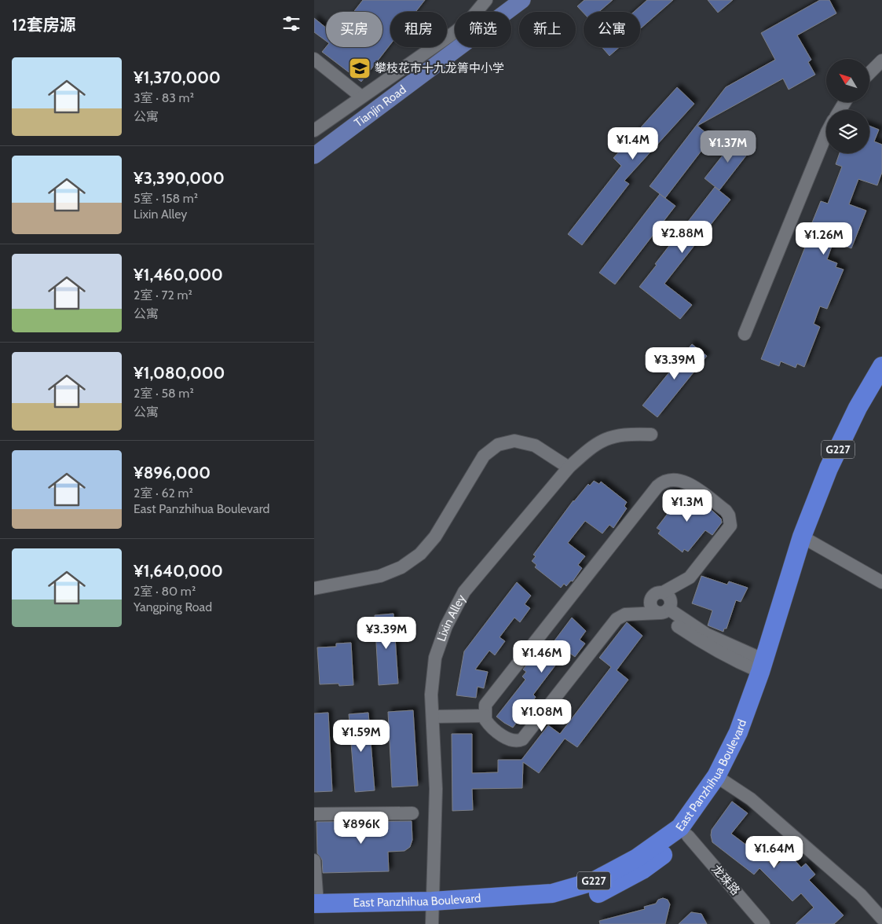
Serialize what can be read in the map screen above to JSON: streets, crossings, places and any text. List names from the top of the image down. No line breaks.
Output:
{"streets":{"highway":["G227","East Panzhihua Boulevard"],"main road":["Tianjin Road"],"street":["Lixin Alley","龙珠路"]},"crossings":[["Lixin Alley","East Panzhihua Boulevard"],["East Panzhihua Boulevard","龙珠路"]],"places":{"school or university":["攀枝花市十九龙箐中小学"]},"north":"top left","page":{"heading":"12套房源","chip":["买房","租房","筛选","新上","公寓"],"list":[{"name":"¥1,370,000","note":"3室 · 83 m² · 公寓"},{"name":"¥3,390,000","note":"5室 · 158 m² · Lixin Alley"},{"name":"¥1,460,000","note":"2室 · 72 m² · 公寓"},{"name":"¥1,080,000","note":"2室 · 58 m² · 公寓"},{"name":"¥896,000","note":"2室 · 62 m² · East Panzhihua Boulevard"},{"name":"¥1,640,000","note":"2室 · 80 m² · Yangping Road"}],"price":["¥1.4M","¥1.37M","¥2.88M","¥1.26M","¥3.39M","¥1.3M","¥3.39M","¥1.46M","¥1.08M","¥1.59M","¥896K","¥1.64M"]}}
